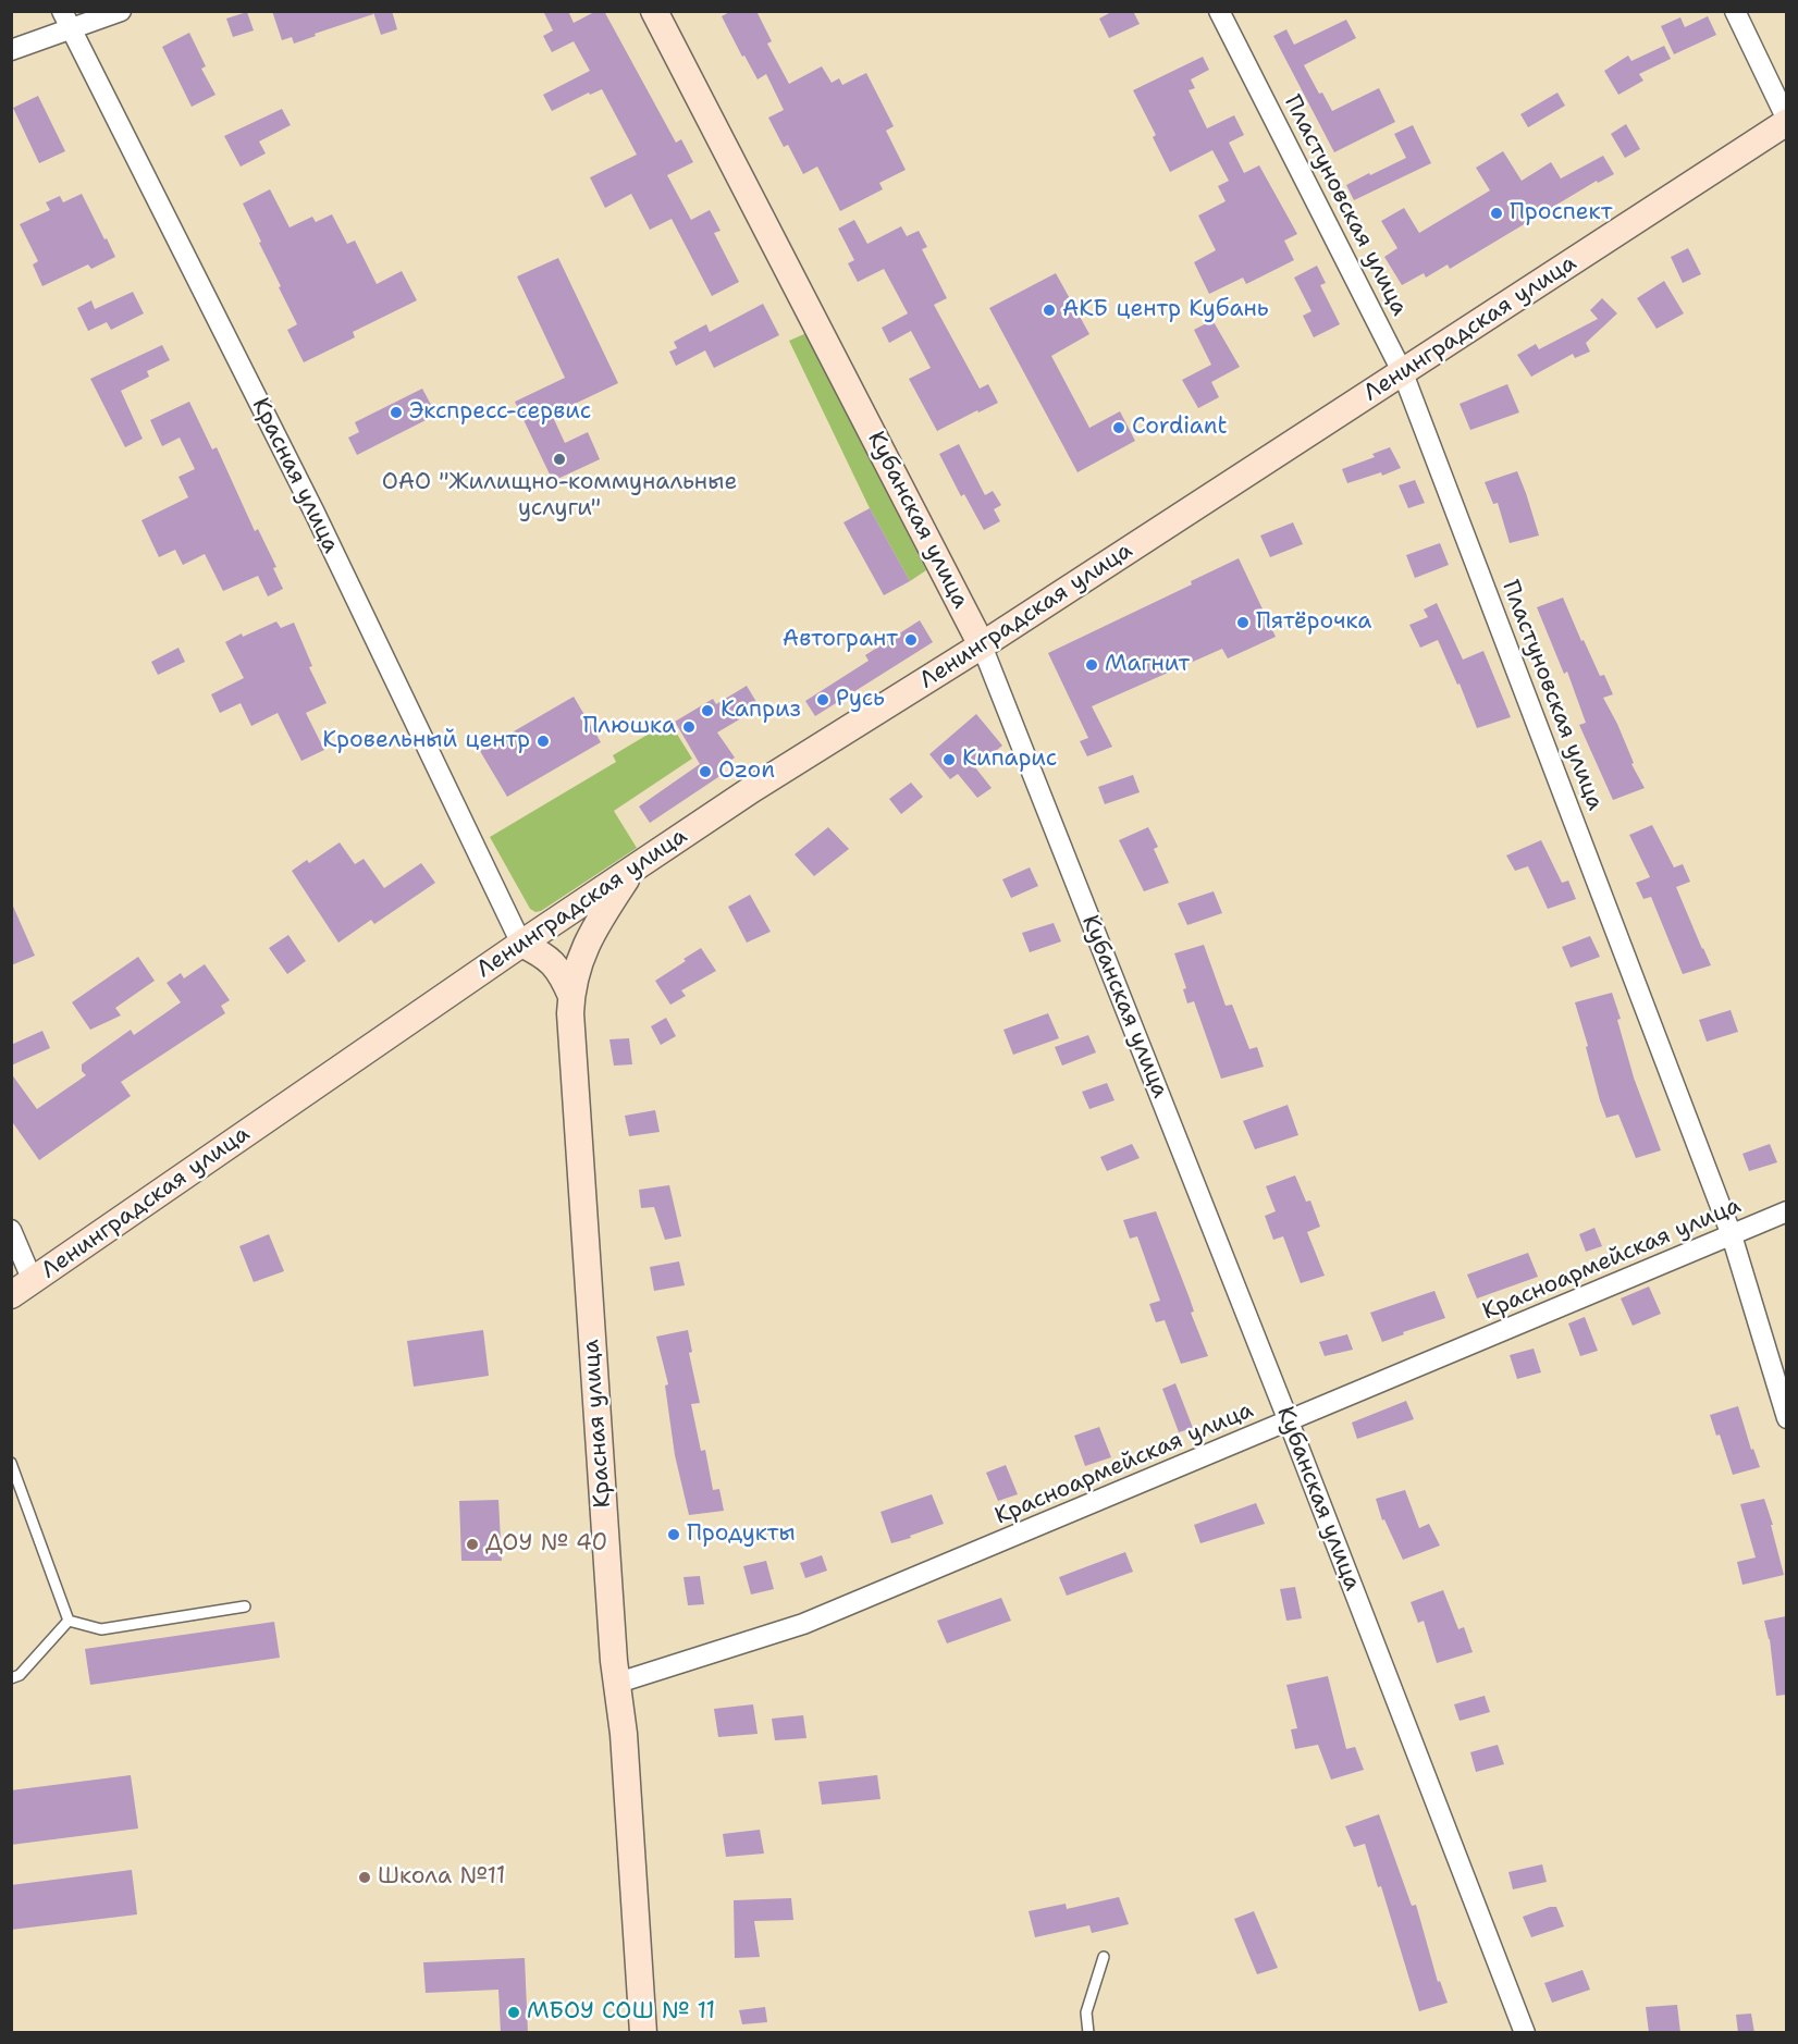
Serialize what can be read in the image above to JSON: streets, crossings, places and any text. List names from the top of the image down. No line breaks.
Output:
{"streets":{"main road":["Ленинградская улица","Красная улица","Кубанская улица"],"street":["Пластуновская улица","Красноармейская улица"]},"crossings":[["Пластуновская улица","Ленинградская улица"],["Пластуновская улица","Красноармейская улица"],["Ленинградская улица","Красная улица"],["Ленинградская улица","Кубанская улица"],["Красная улица","Красноармейская улица"],["Кубанская улица","Красноармейская улица"]],"places":["Проспект","АКБ центр Кубань","Экспресс-сервис","Cordiant","ОАО \"Жилищно-коммунальные услуги\"","Пятёрочка","Автогрант","Магнит","Русь","Каприз","Плюшка","Кровельный центр","Кипарис","Ozon","Продукты","ДОУ № 40","Школа №11","МБОУ СОШ № 11"]}
